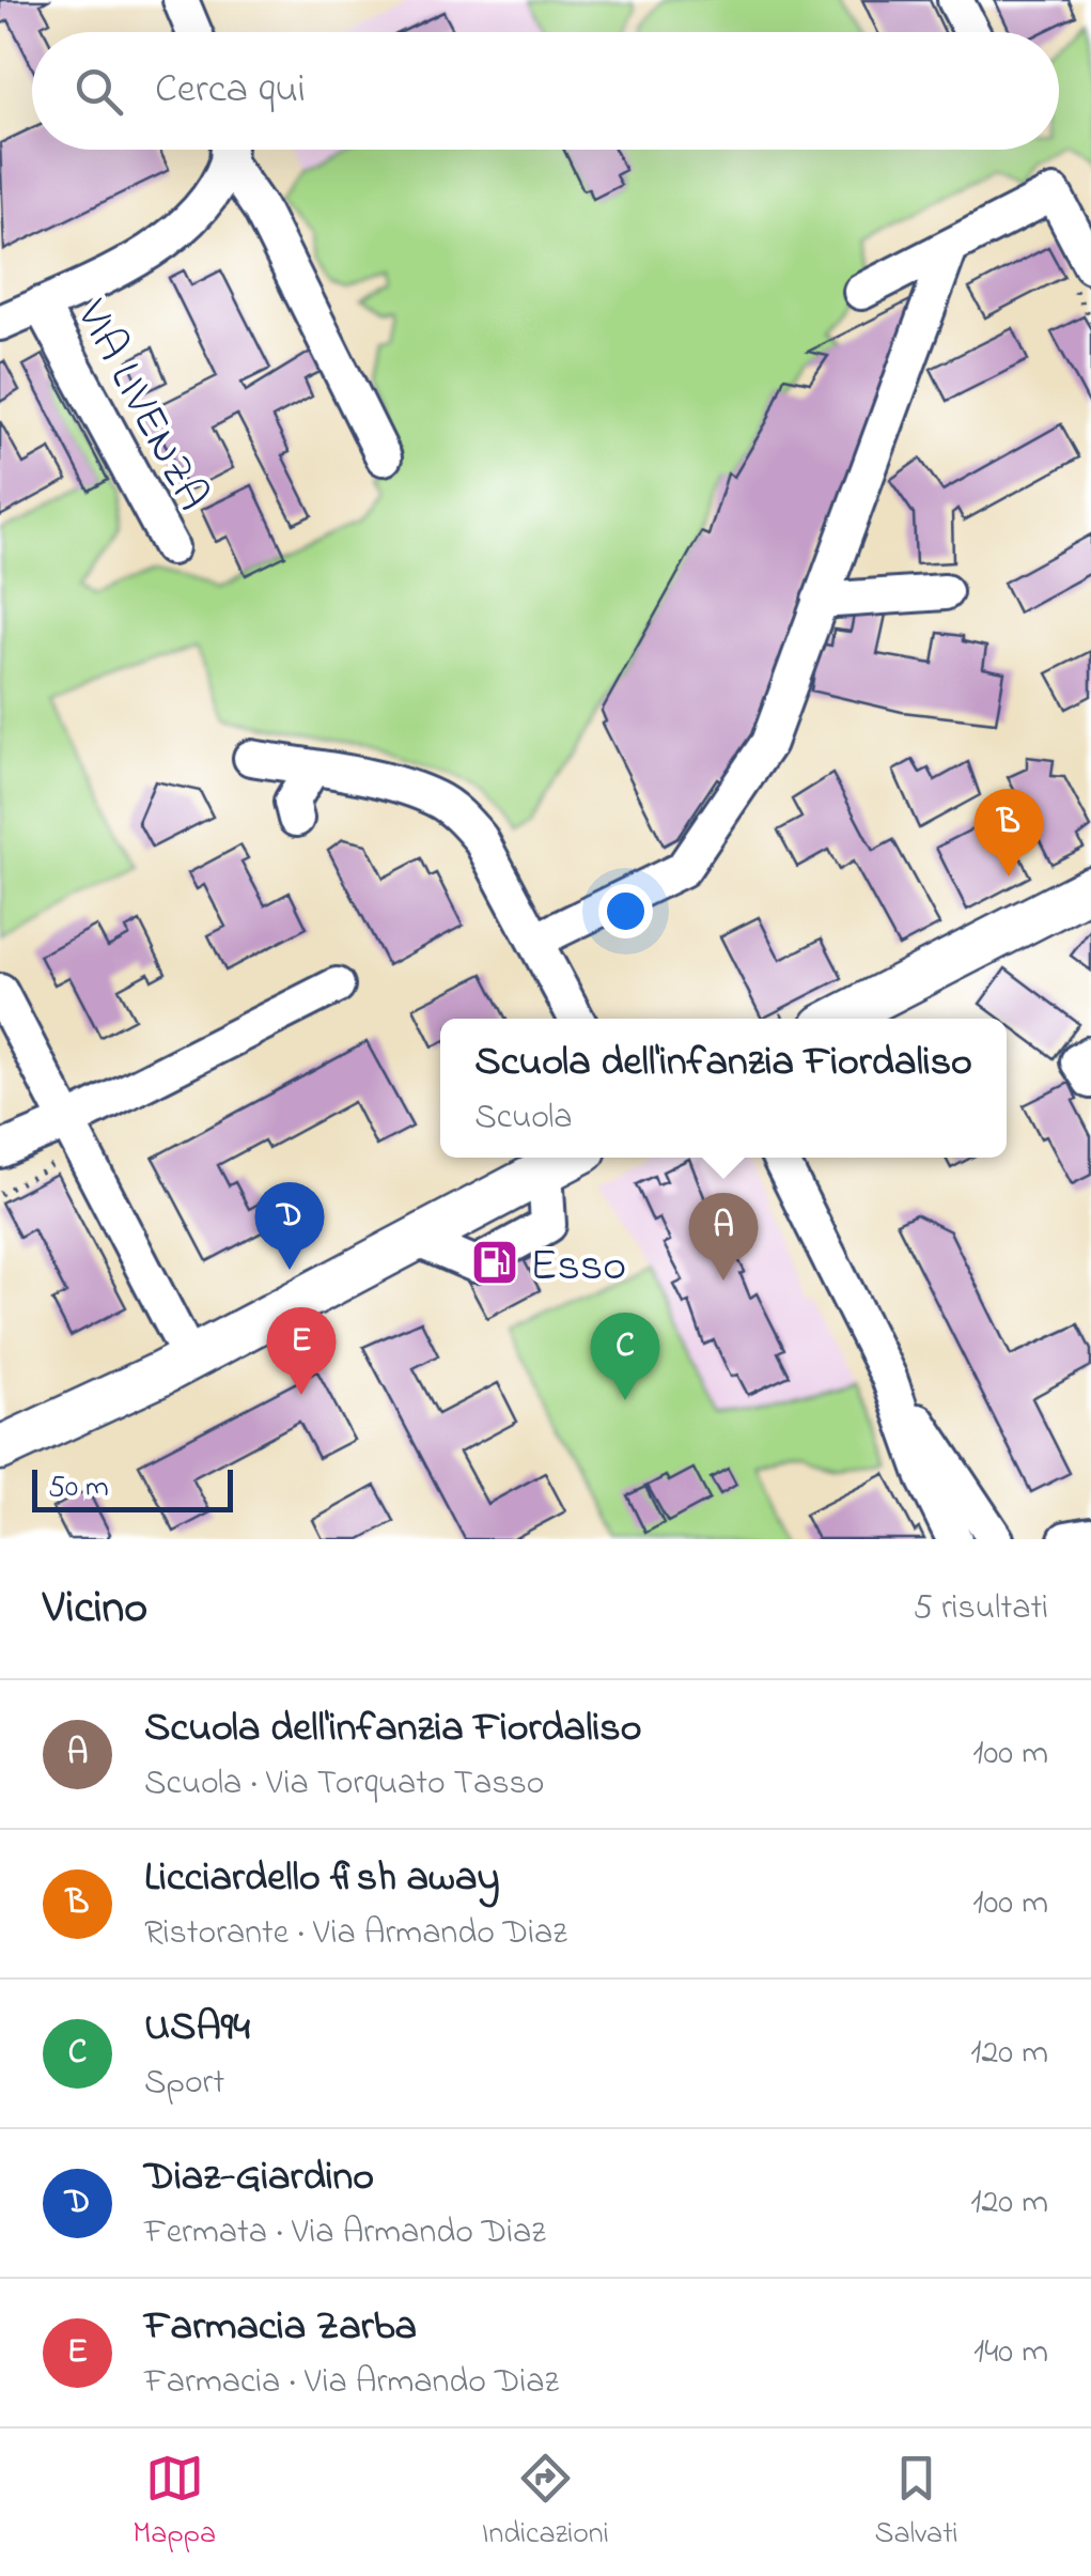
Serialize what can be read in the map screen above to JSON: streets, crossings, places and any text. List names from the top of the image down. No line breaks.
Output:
{"streets":{"street":["VIA LIVENZA"]},"places":{"fuel station":["Esso"]},"scale_bar":"50 m","page":{"search":"Cerca qui","pins":["B","D","A","E","C"],"popup":["Scuola dell'infanzia Fiordaliso","Scuola"],"scale":"50 m","heading":["Vicino","5 risultati"],"list":[{"mark":"A","name":"Scuola dell'infanzia Fiordaliso","note":"Scuola · Via Torquato Tasso","value":"100 m"},{"mark":"B","name":"Licciardello fish away","note":"Ristorante · Via Armando Diaz","value":"100 m"},{"mark":"C","name":"USA94","note":"Sport","value":"120 m"},{"mark":"D","name":"Diaz-Giardino","note":"Fermata · Via Armando Diaz","value":"120 m"},{"mark":"E","name":"Farmacia Zarba","note":"Farmacia · Via Armando Diaz","value":"140 m"}],"nav":["Mappa","Indicazioni","Salvati"]}}
